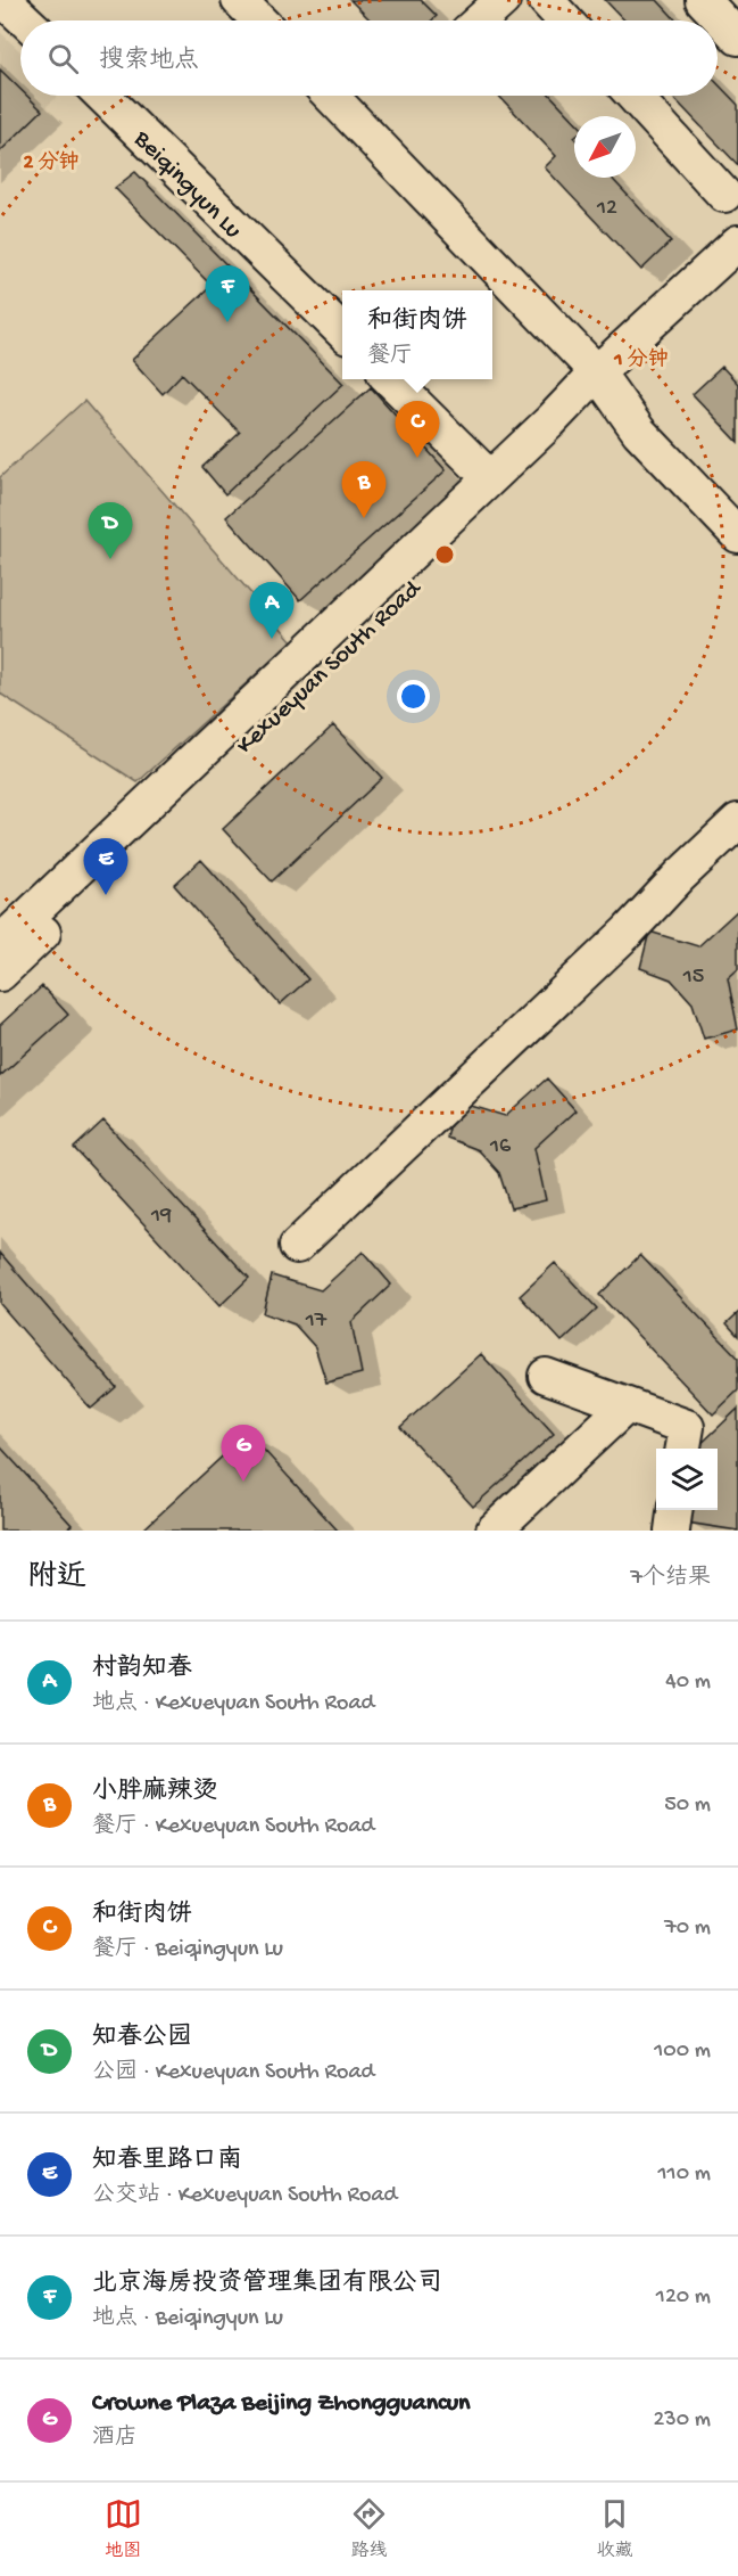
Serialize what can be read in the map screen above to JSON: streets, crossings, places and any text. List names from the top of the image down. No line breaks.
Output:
{"streets":{"street":["Beiqingyun Lu","Kexueyuan South Road"]},"house_numbers":["12","15","16","19","17"],"north":"bottom left","page":{"search":"搜索地点","pins":["F","C","B","D","A","E","G"],"popup":["和街肉饼","餐厅"],"heading":["附近","7个结果"],"list":[{"mark":"A","name":"村韵知春","note":"地点 · Kexueyuan South Road","value":"40 m"},{"mark":"B","name":"小胖麻辣烫","note":"餐厅 · Kexueyuan South Road","value":"50 m"},{"mark":"C","name":"和街肉饼","note":"餐厅 · Beiqingyun Lu","value":"70 m"},{"mark":"D","name":"知春公园","note":"公园 · Kexueyuan South Road","value":"100 m"},{"mark":"E","name":"知春里路口南","note":"公交站 · Kexueyuan South Road","value":"110 m"},{"mark":"F","name":"北京海房投资管理集团有限公司","note":"地点 · Beiqingyun Lu","value":"120 m"},{"mark":"G","name":"Crowne Plaza Beijing Zhongguancun","note":"酒店","value":"230 m"}],"nav":["地图","路线","收藏"]},"rings":["2 分钟","1 分钟"]}
